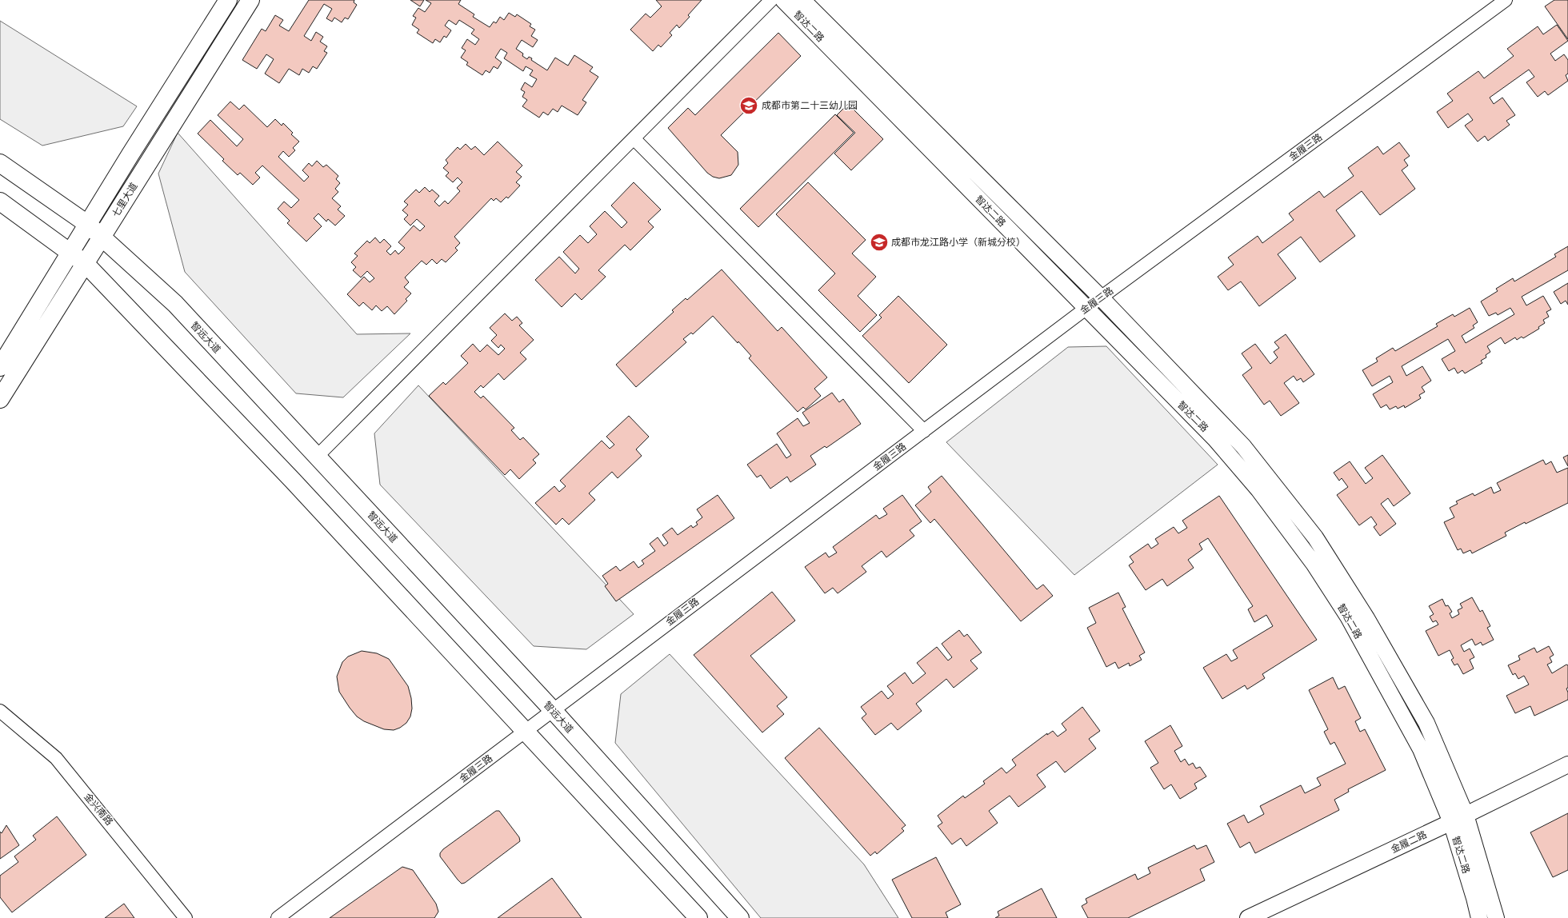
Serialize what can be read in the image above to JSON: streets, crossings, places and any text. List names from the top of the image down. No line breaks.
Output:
{"streets":{"main road":["七里大道","智远大道"],"street":["智达二路","金履三路","金兴南路","金履二路"]},"crossings":[["智达二路","金履三路"],["智达二路","金履二路"],["金履三路","智远大道"],["七里大道","智远大道"]],"places":{"school or university":["成都市第二十三幼儿园","成都市龙江路小学（新城分校）"]}}
